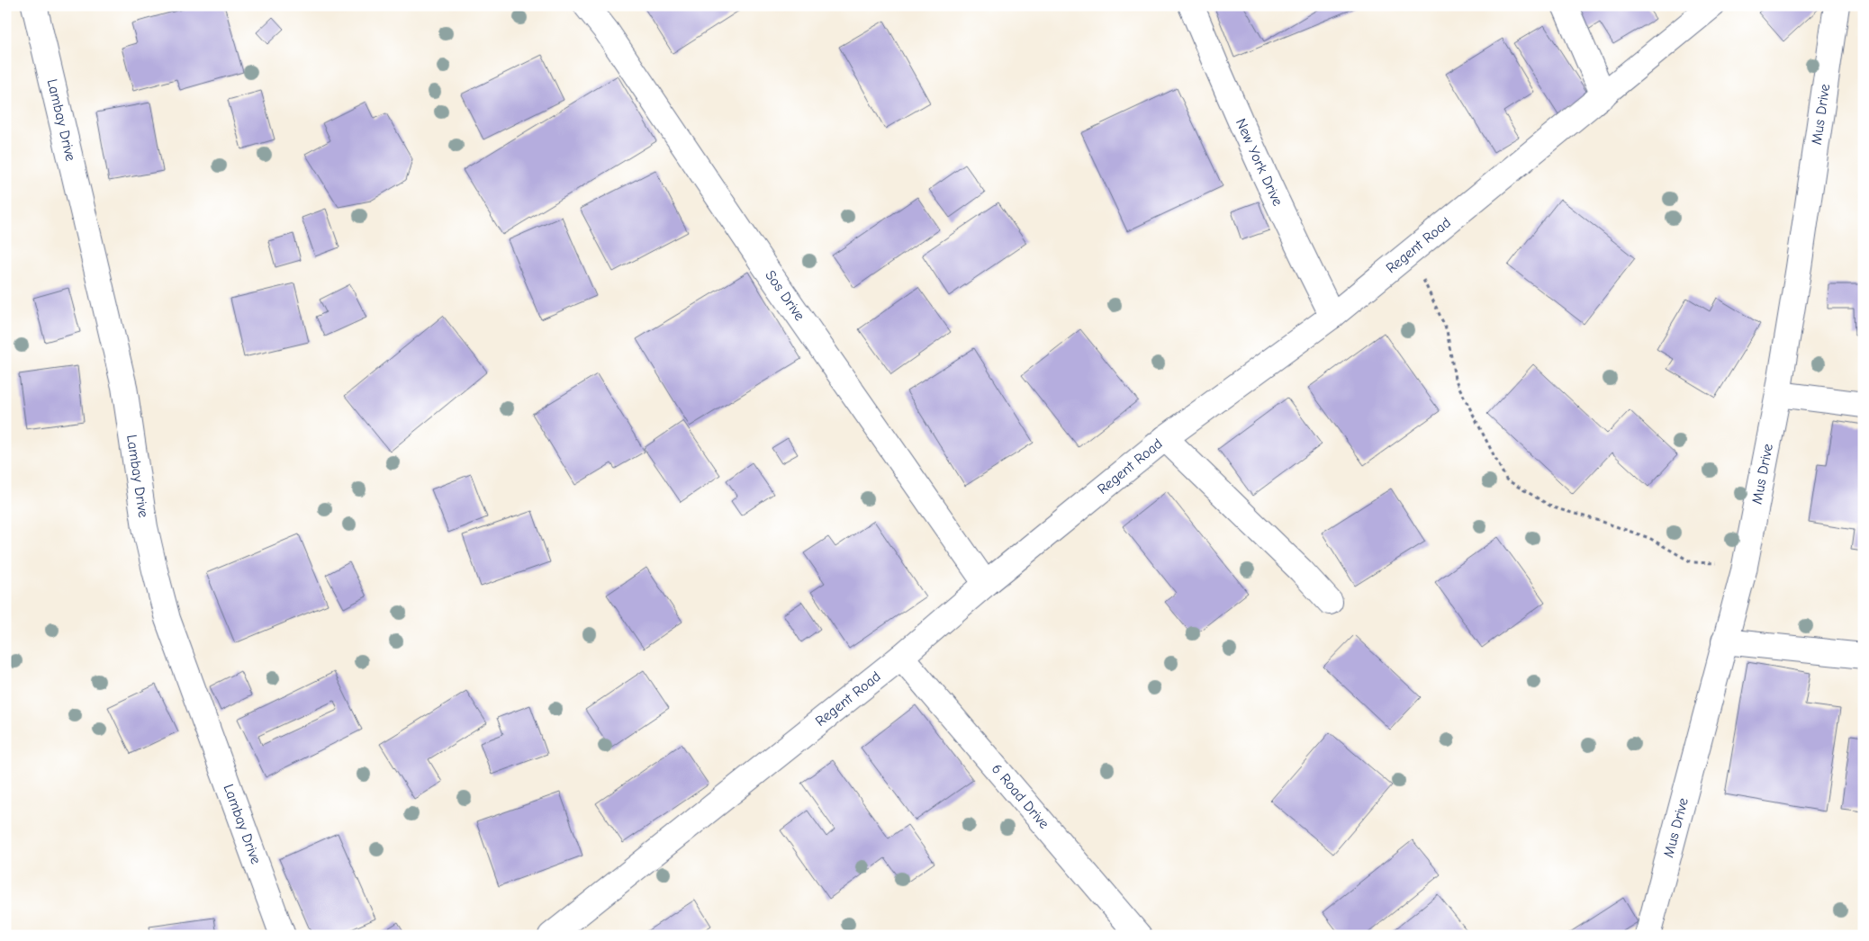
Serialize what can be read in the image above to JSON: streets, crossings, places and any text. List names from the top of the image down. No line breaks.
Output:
{"streets":{"street":["Mus Drive","Lambay Drive","New York Drive","Regent Road","Sos Drive","6 Road Drive"]},"crossings":[["New York Drive","Regent Road"],["Regent Road","Sos Drive"],["Regent Road","6 Road Drive"]]}
